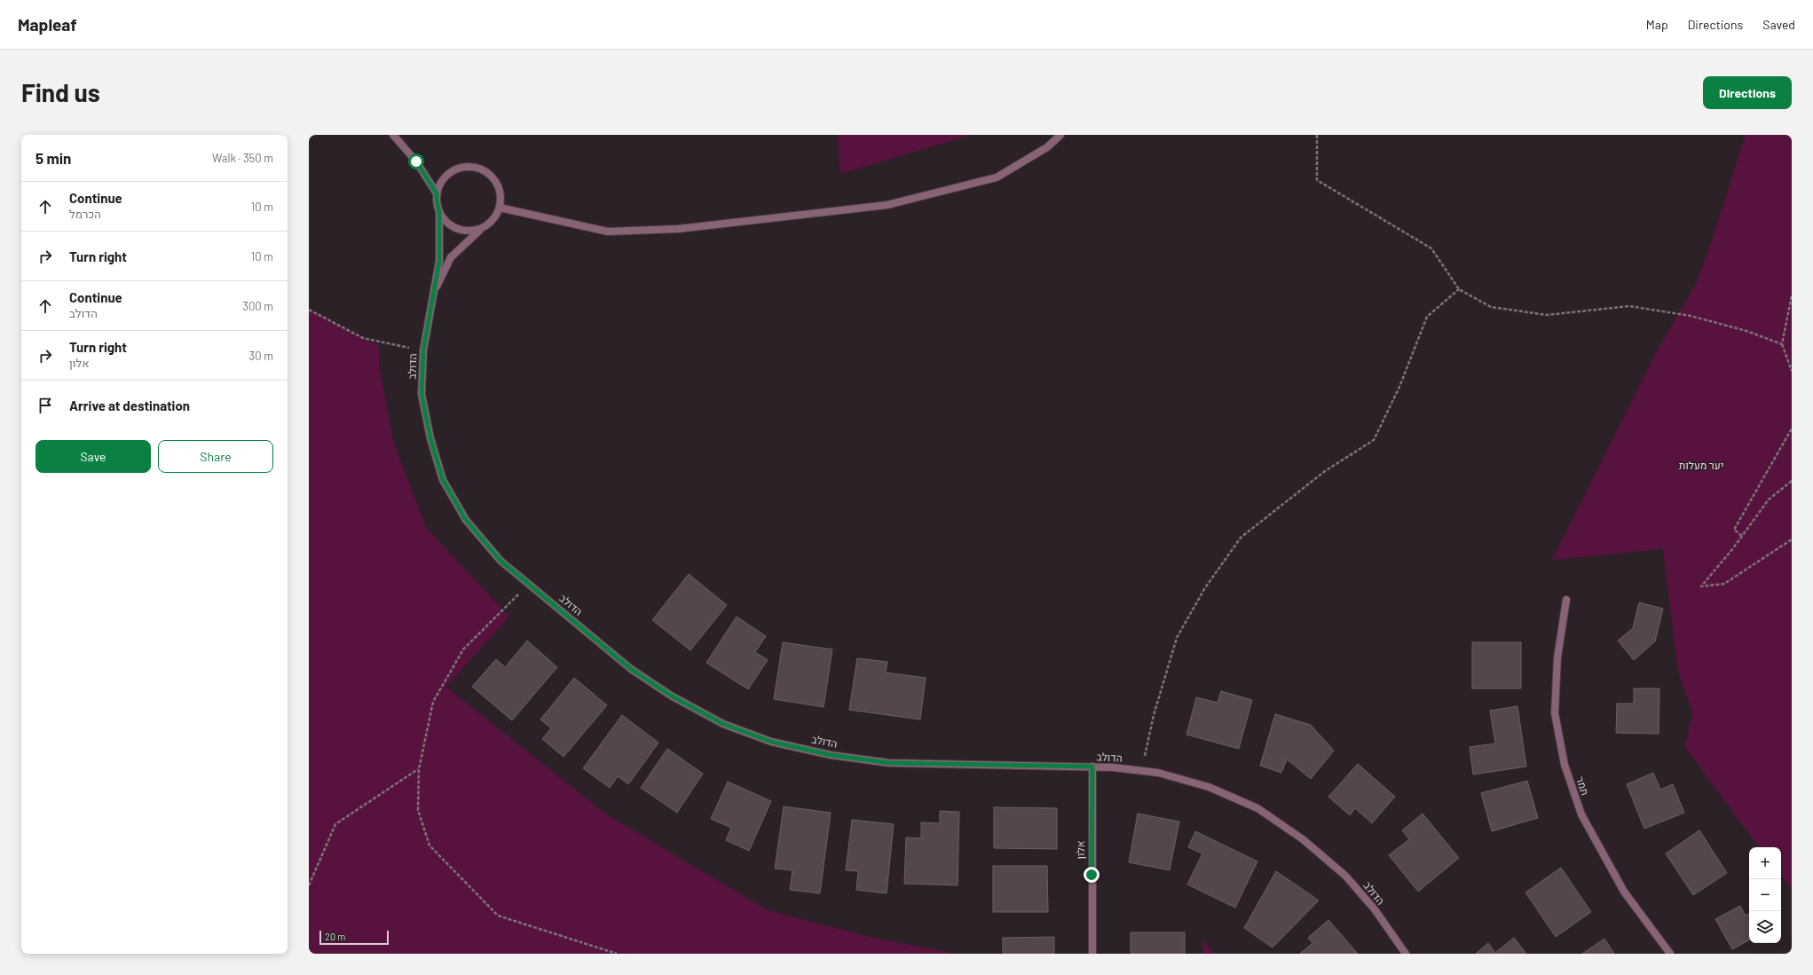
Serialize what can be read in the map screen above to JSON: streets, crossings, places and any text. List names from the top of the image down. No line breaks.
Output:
{"streets":{"street":["הדולב","תמר","אלון"]},"crossings":[["הדולב","אלון"]],"parks":["יער מעלות"],"scale_bar":"20 m","page":{"header":"Mapleaf","nav":["Map","Directions","Saved"],"buttons":["Directions",["Save","Share"]],"title":"Find us","heading":["5 min","Walk · 350 m"],"list":[["Continue","הכרמל","10 m"],["Turn right","10 m"],["Continue","הדולב","300 m"],["Turn right","אלון","30 m"],"Arrive at destination"],"map_buttons":["+","−"],"scale":"20 m"}}
